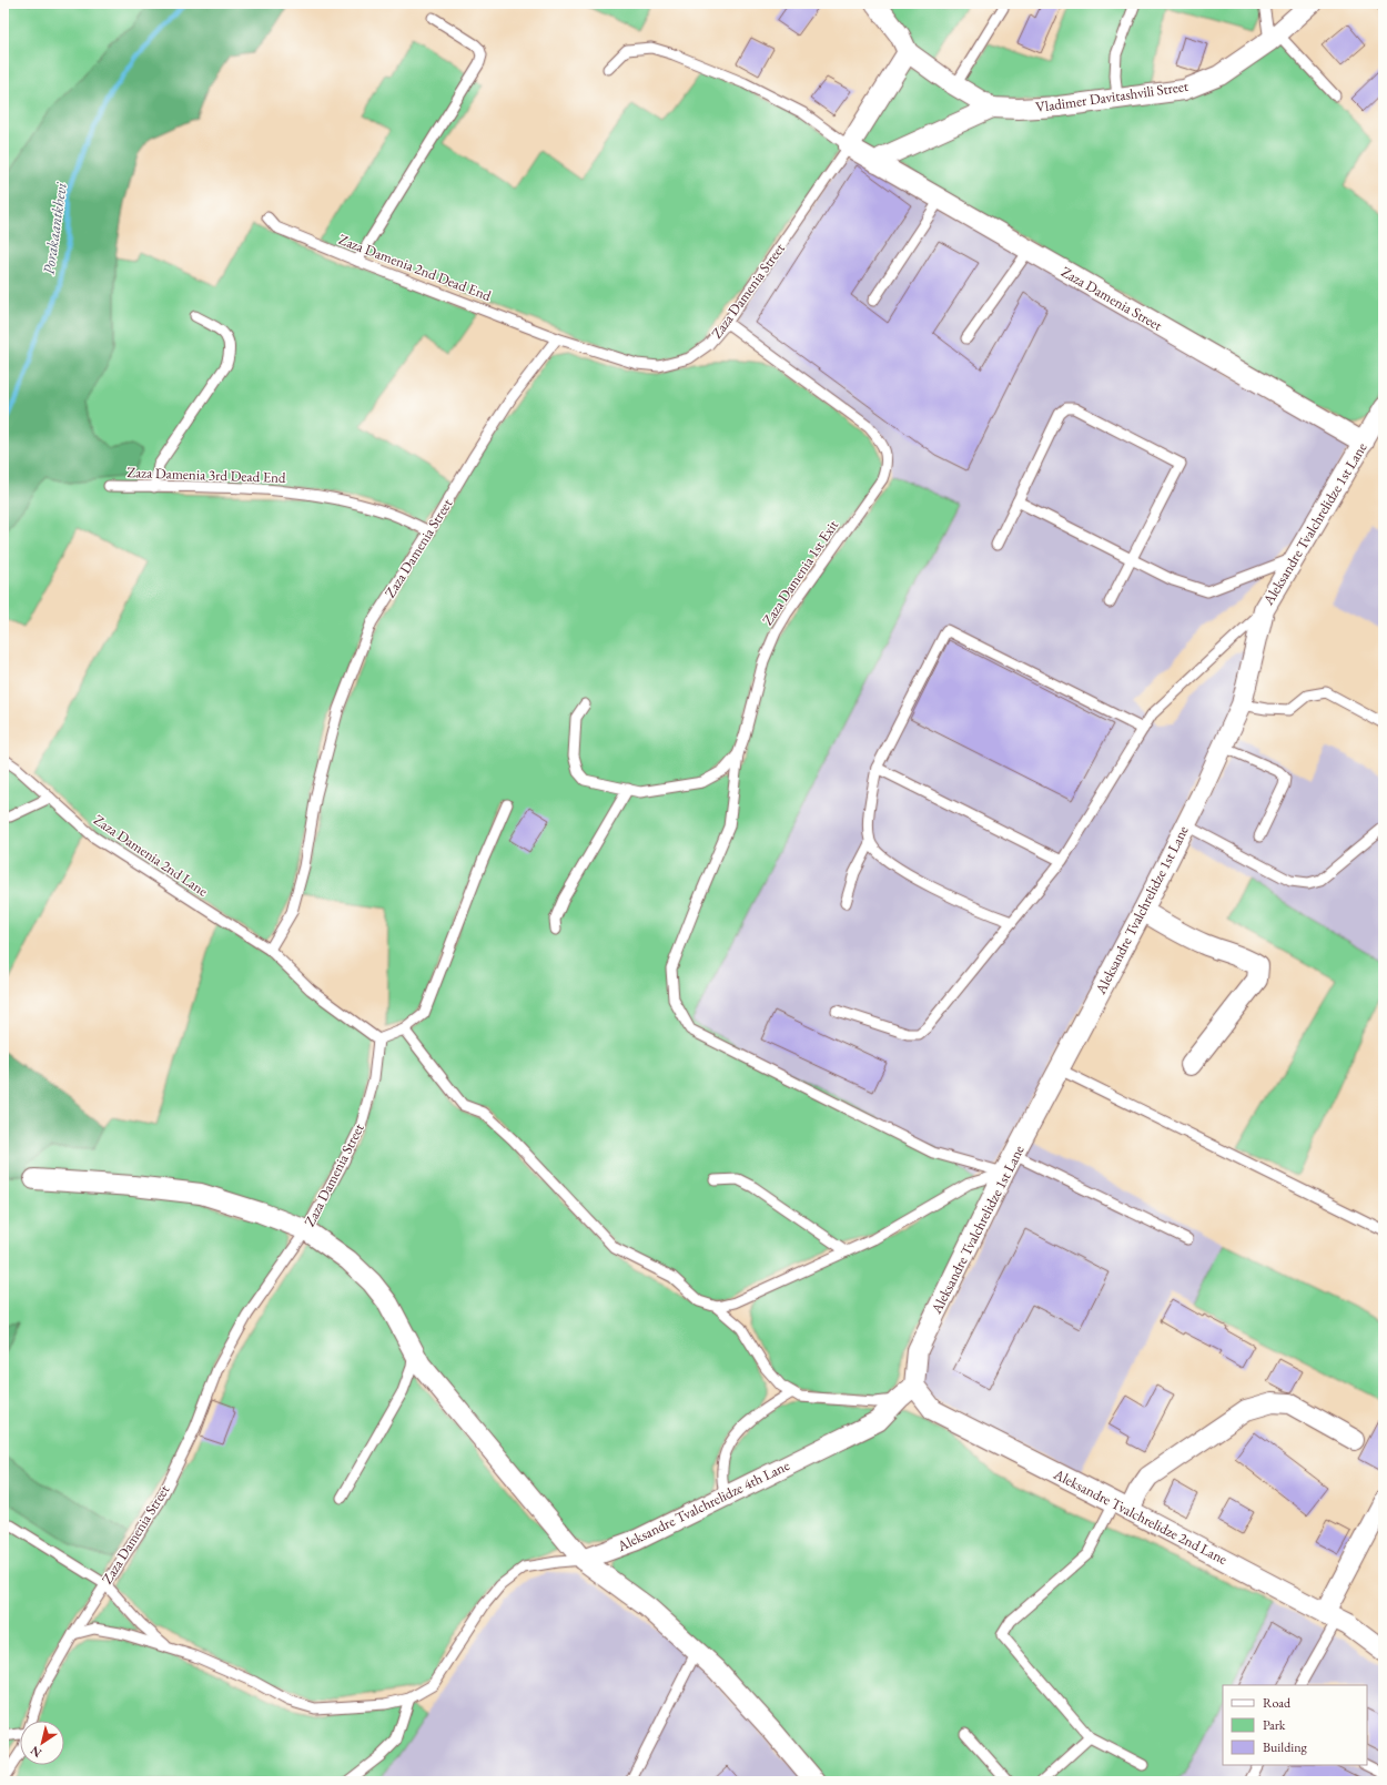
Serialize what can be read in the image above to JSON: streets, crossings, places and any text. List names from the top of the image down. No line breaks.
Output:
{"streets":{"street":["Vladimer Davitashvili Street","Zaza Damenia Street","Aleksandre Tvalchrelidze 1st Lane","Aleksandre Tvalchrelidze 4th Lane","Aleksandre Tvalchrelidze 2nd Lane"],"lane":["Zaza Damenia 2nd Dead End","Zaza Damenia 3rd Dead End","Zaza Damenia 1st Exit","Zaza Damenia 2nd Lane"]},"crossings":[["Vladimer Davitashvili Street","Zaza Damenia Street"],["Zaza Damenia 2nd Dead End","Zaza Damenia Street"],["Zaza Damenia Street","Zaza Damenia 3rd Dead End"],["Zaza Damenia Street","Aleksandre Tvalchrelidze 1st Lane"],["Zaza Damenia Street","Zaza Damenia 1st Exit"],["Zaza Damenia Street","Zaza Damenia 2nd Lane"],["Aleksandre Tvalchrelidze 1st Lane","Aleksandre Tvalchrelidze 4th Lane"],["Aleksandre Tvalchrelidze 1st Lane","Aleksandre Tvalchrelidze 2nd Lane"],["Aleksandre Tvalchrelidze 4th Lane","Aleksandre Tvalchrelidze 2nd Lane"]],"water":["Porakaantkhevi"],"legend":["Road","Park","Building"],"north":"bottom left"}
